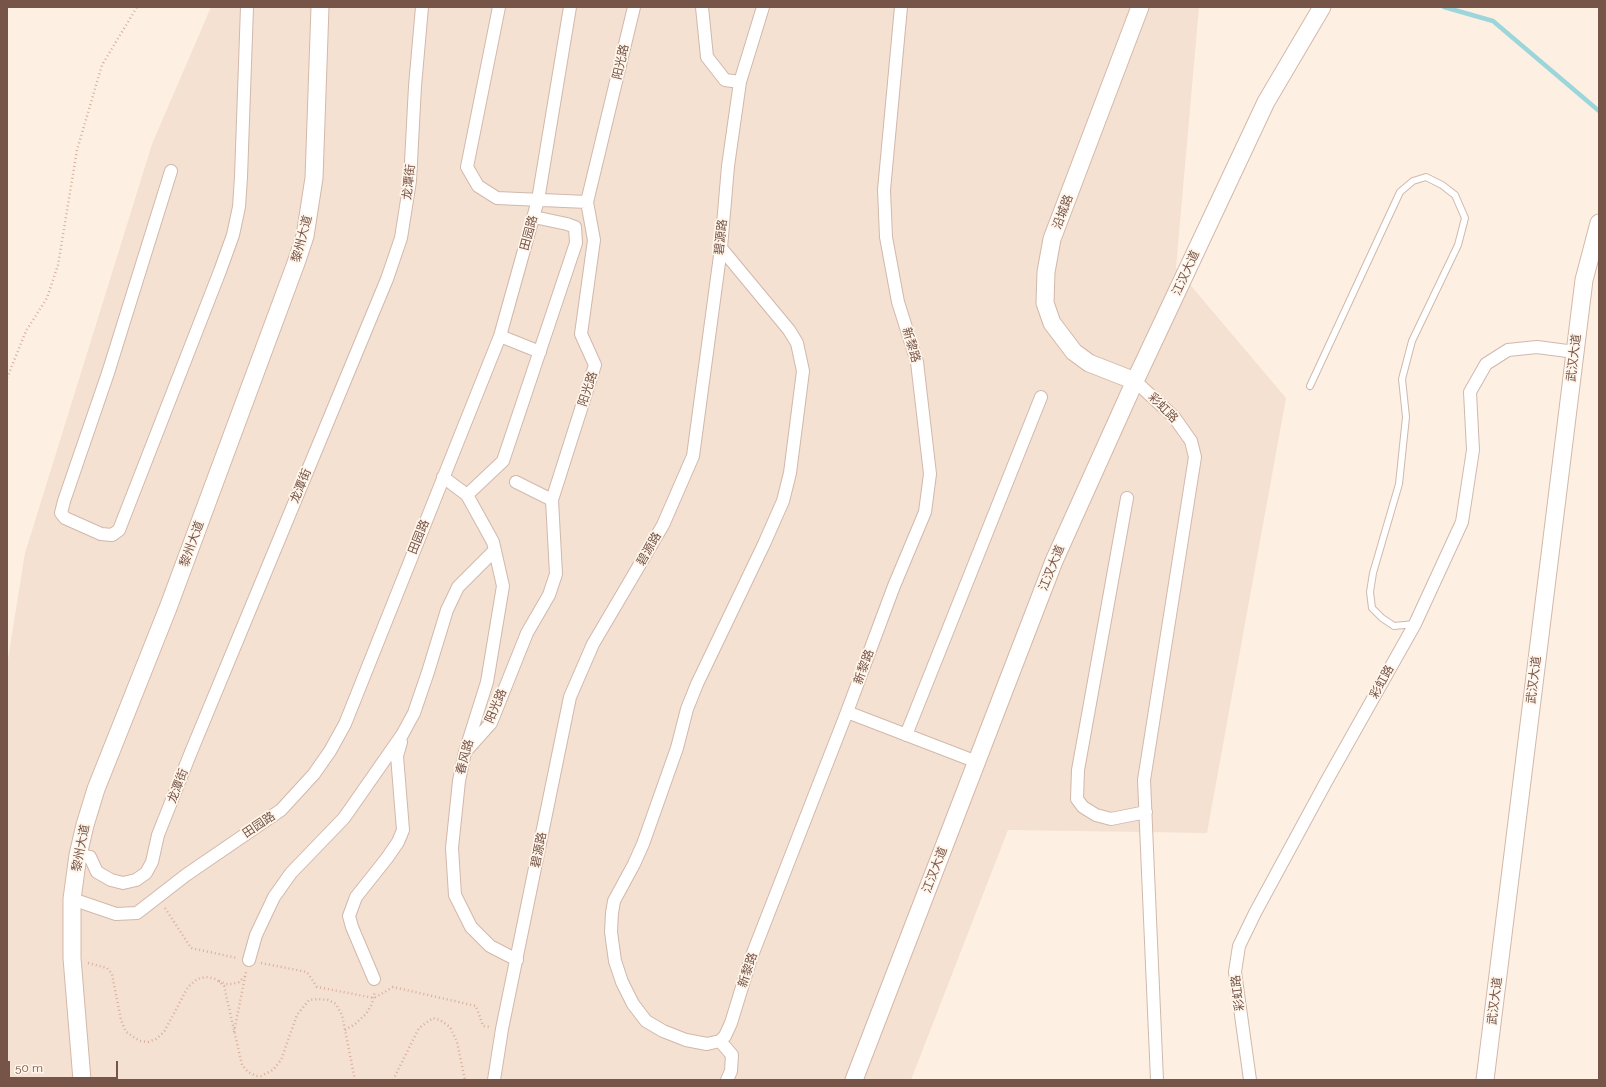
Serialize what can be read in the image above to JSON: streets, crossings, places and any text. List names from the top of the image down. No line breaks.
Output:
{"streets":{"main road":["沿城路","黎州大道","江汉大道","武汉大道"],"street":["阳光路","龙潭街","田园路","碧源路","新黎路","彩虹路","春风路"]},"crossings":[["阳光路","春风路"],["龙潭街","黎州大道"],["沿城路","江汉大道"],["沿城路","彩虹路"],["田园路","黎州大道"],["田园路","春风路"],["碧源路","春风路"],["江汉大道","彩虹路"],["武汉大道","彩虹路"]],"scale_bar":"50 m"}
